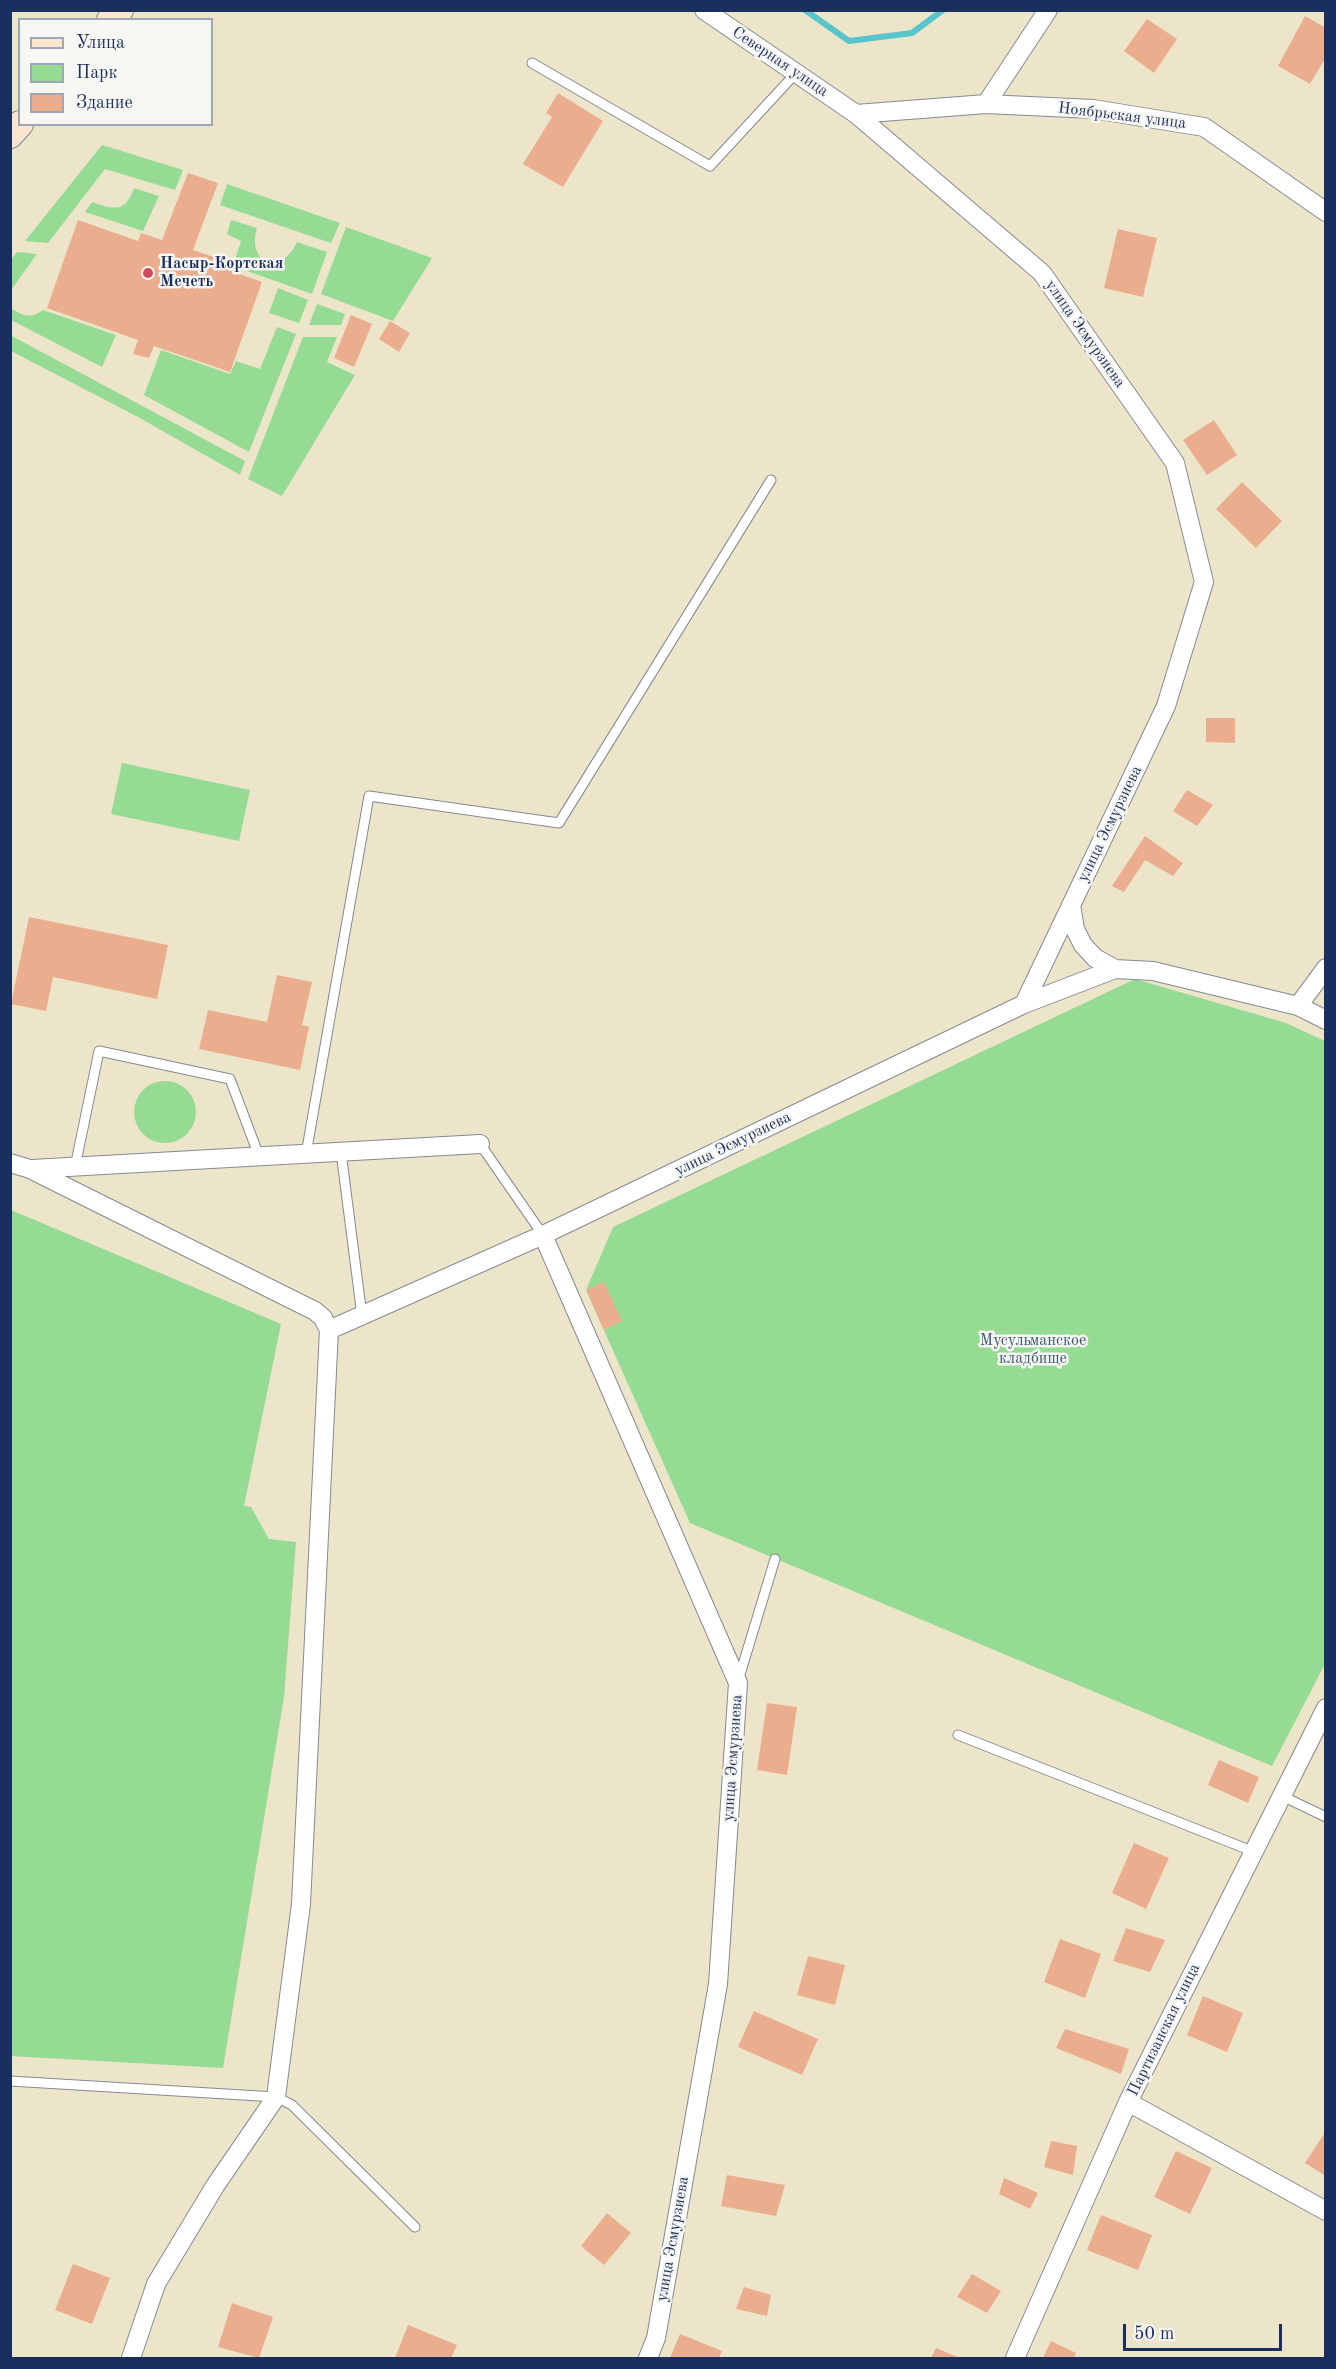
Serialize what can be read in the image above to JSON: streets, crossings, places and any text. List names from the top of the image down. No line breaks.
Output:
{"streets":{"street":["Северная улица","Ноябрьская улица","улица Эсмурзиева","Партизанская улица"]},"crossings":[["Северная улица","Ноябрьская улица"],["Северная улица","улица Эсмурзиева"],["Ноябрьская улица","улица Эсмурзиева"]],"parks":["Мусульманское кладбище"],"places":["Насыр-Кортская Мечеть"],"legend":["Улица","Парк","Здание"],"scale_bar":"50 m"}
